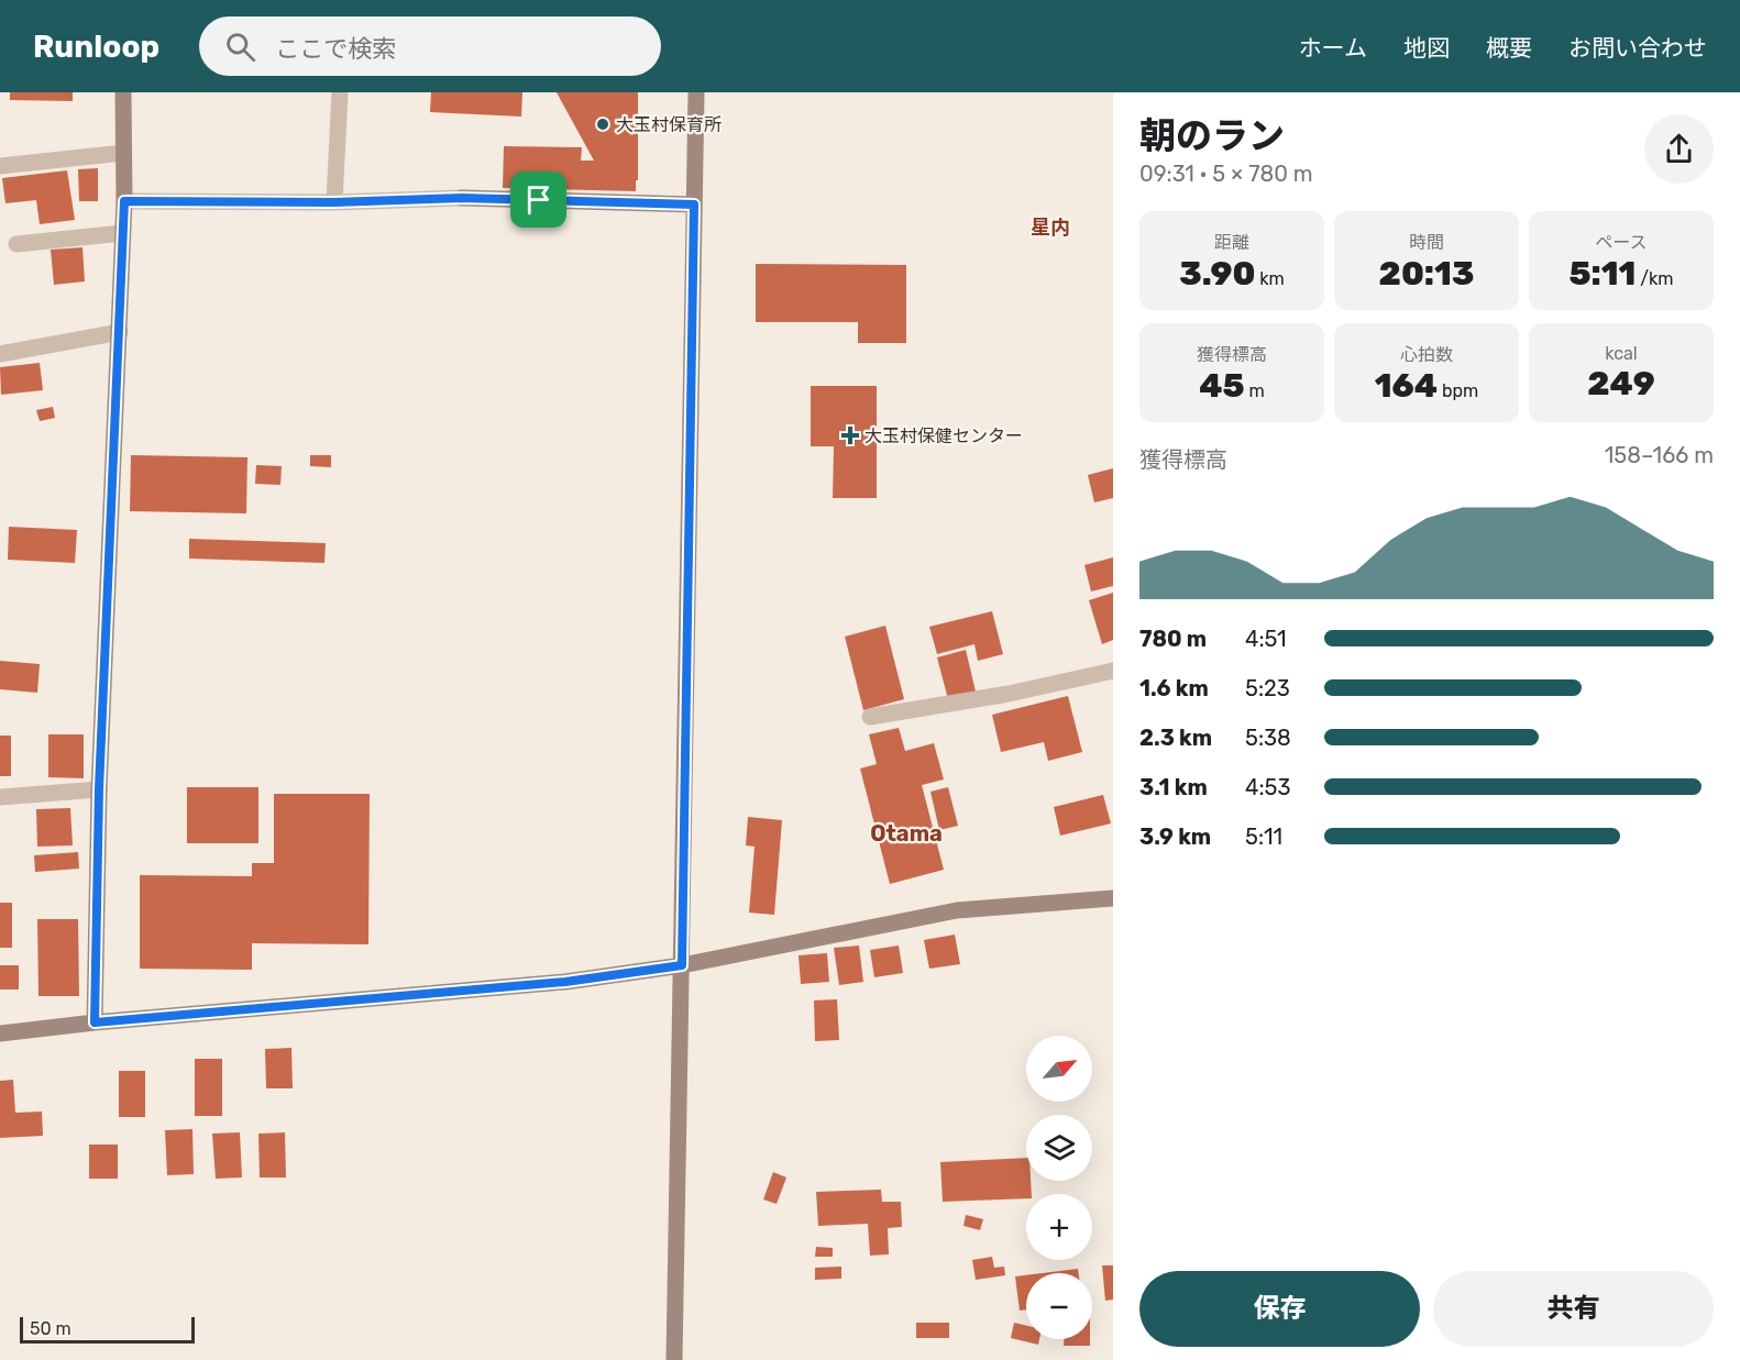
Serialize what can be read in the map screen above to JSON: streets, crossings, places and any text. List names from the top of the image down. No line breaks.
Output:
{"districts":["星内","Otama"],"places":{"other":["大玉村保育所"],"health":["大玉村保健センター"]},"scale_bar":"50 m","north":"top right","page":{"header":"Runloop","search":"ここで検索","nav":["ホーム","地図","概要","お問い合わせ"],"heading":["朝のラン","09:31 · 5 × 780 m"],"stats":[["距離","3.90 km"],["時間","20:13"],["ペース","5:11 /km"],["獲得標高","45 m"],["心拍数","164 bpm"],["kcal","249"]],"chart":["獲得標高","158–166 m"],"list":[{"name":"780 m","note":"4:51"},{"name":"1.6 km","note":"5:23"},{"name":"2.3 km","note":"5:38"},{"name":"3.1 km","note":"4:53"},{"name":"3.9 km","note":"5:11"}],"map_buttons":["+","−"],"buttons":["保存","共有"],"scale":"50 m"}}
